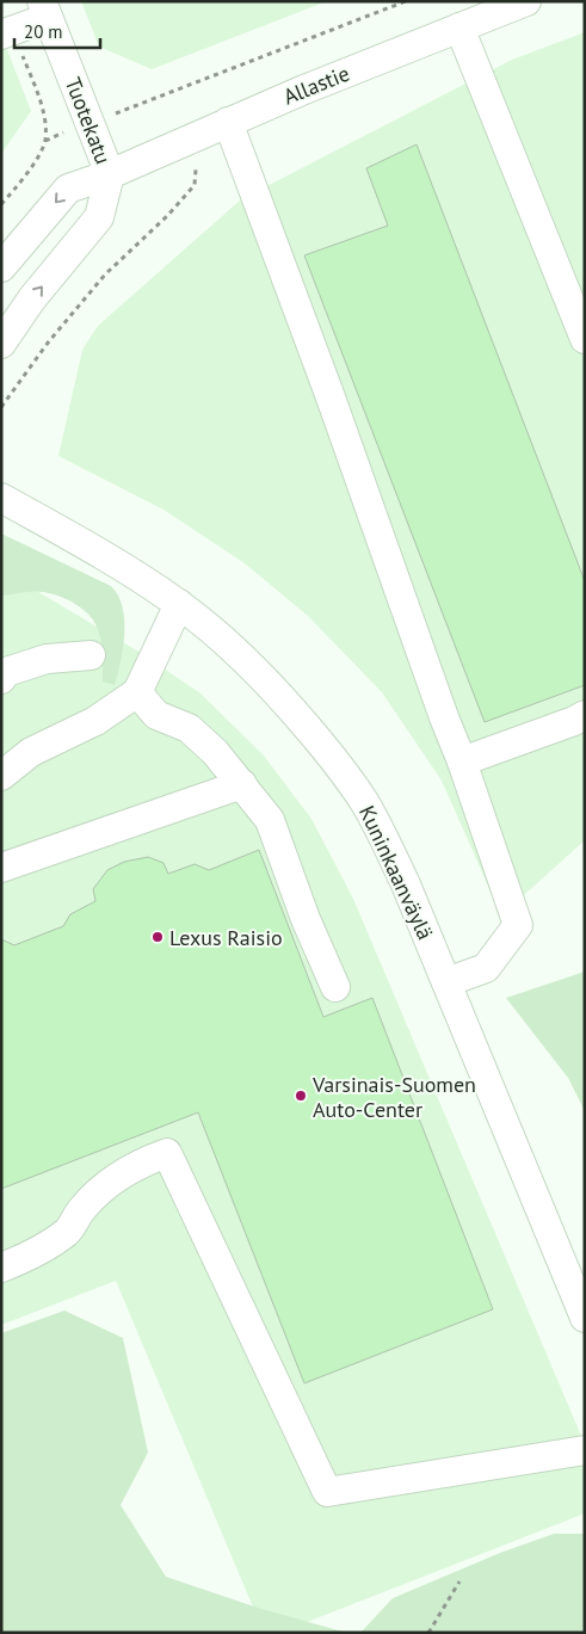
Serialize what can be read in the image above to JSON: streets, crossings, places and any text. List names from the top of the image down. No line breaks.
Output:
{"streets":{"street":["Allastie","Tuotekatu","Kuninkaanväylä"]},"crossings":[["Allastie","Tuotekatu"]],"places":["Lexus Raisio","Varsinais-Suomen Auto-Center"],"scale_bar":"20 m"}
